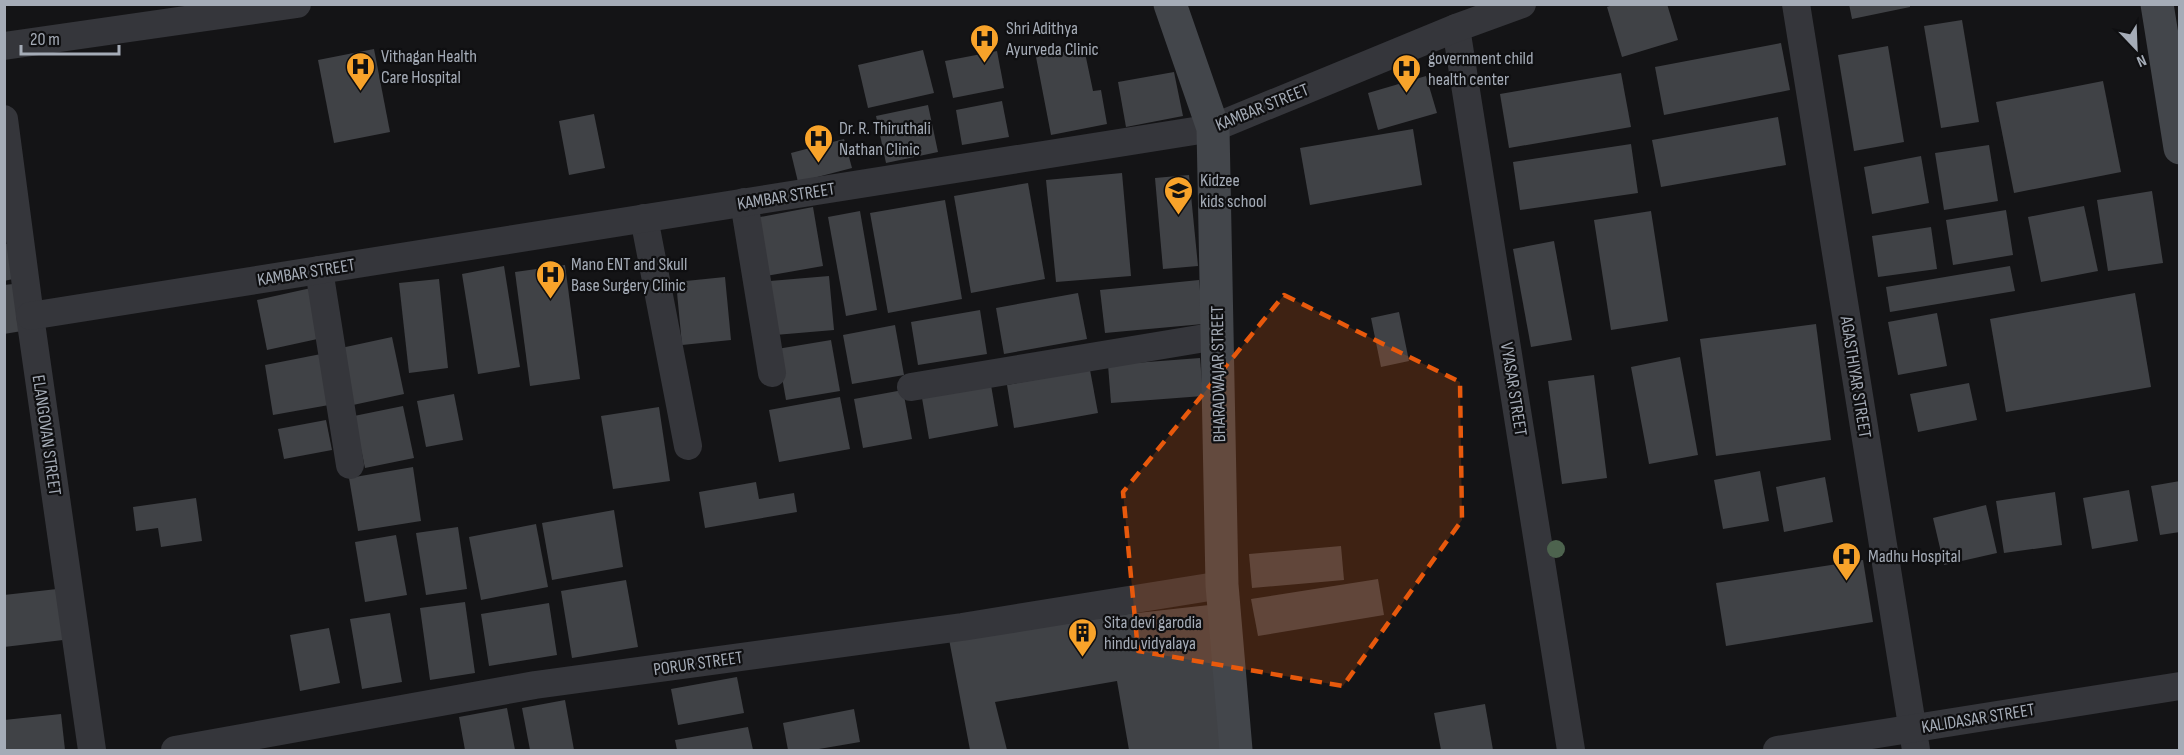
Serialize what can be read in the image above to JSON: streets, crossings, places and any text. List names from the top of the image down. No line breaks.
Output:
{"streets":{"street":["KAMBAR STREET","BHARADWAJAR STREET","AGASTHIYAR STREET","VYASAR STREET","ELANGOVAN STREET","PORUR STREET","KALIDASAR STREET"]},"crossings":[["KAMBAR STREET","BHARADWAJAR STREET"],["KAMBAR STREET","VYASAR STREET"],["KAMBAR STREET","ELANGOVAN STREET"],["BHARADWAJAR STREET","PORUR STREET"],["AGASTHIYAR STREET","KALIDASAR STREET"]],"places":{"hospital":["Shri Adithya Ayurveda Clinic","Vithagan Health Care Hospital","government child health center","Dr. R. Thiruthali Nathan Clinic","Mano ENT and Skull Base Surgery Clinic","Madhu Hospital"],"school or university":["Kidzee kids school"],"building":["Sita devi garodia hindu vidyalaya"]},"scale_bar":"20 m","north":"bottom right"}
